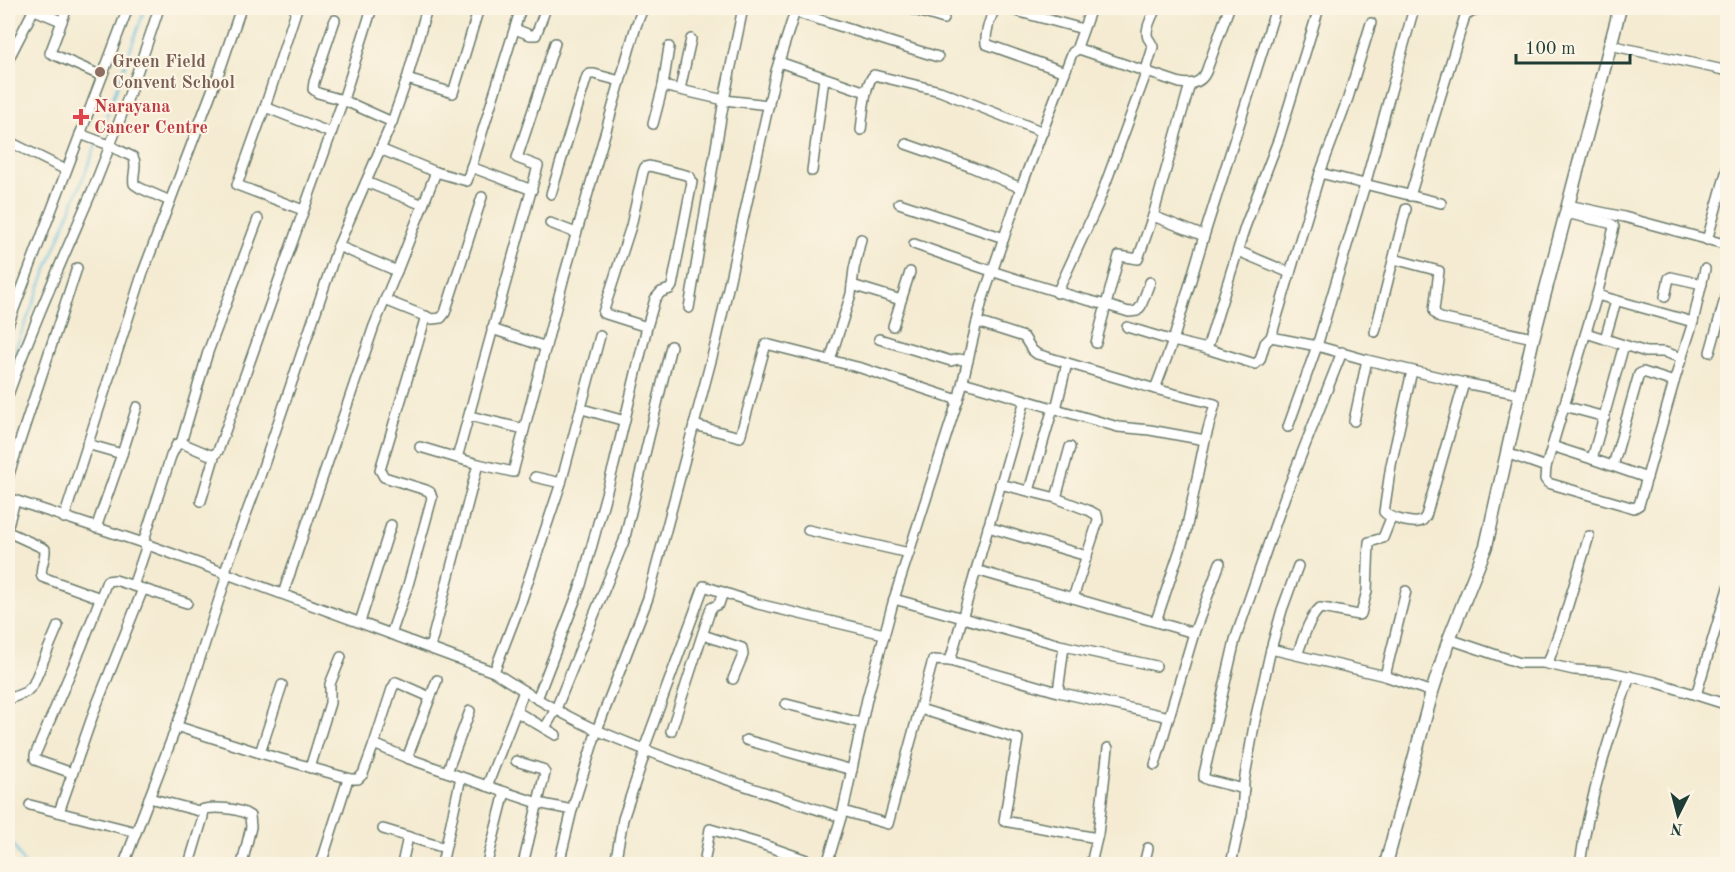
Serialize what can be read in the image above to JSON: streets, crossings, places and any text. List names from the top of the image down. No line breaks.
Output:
{"places":{"other":["Green Field Convent School"],"health":["Narayana Cancer Centre"]},"scale_bar":"100 m","north":"bottom"}
